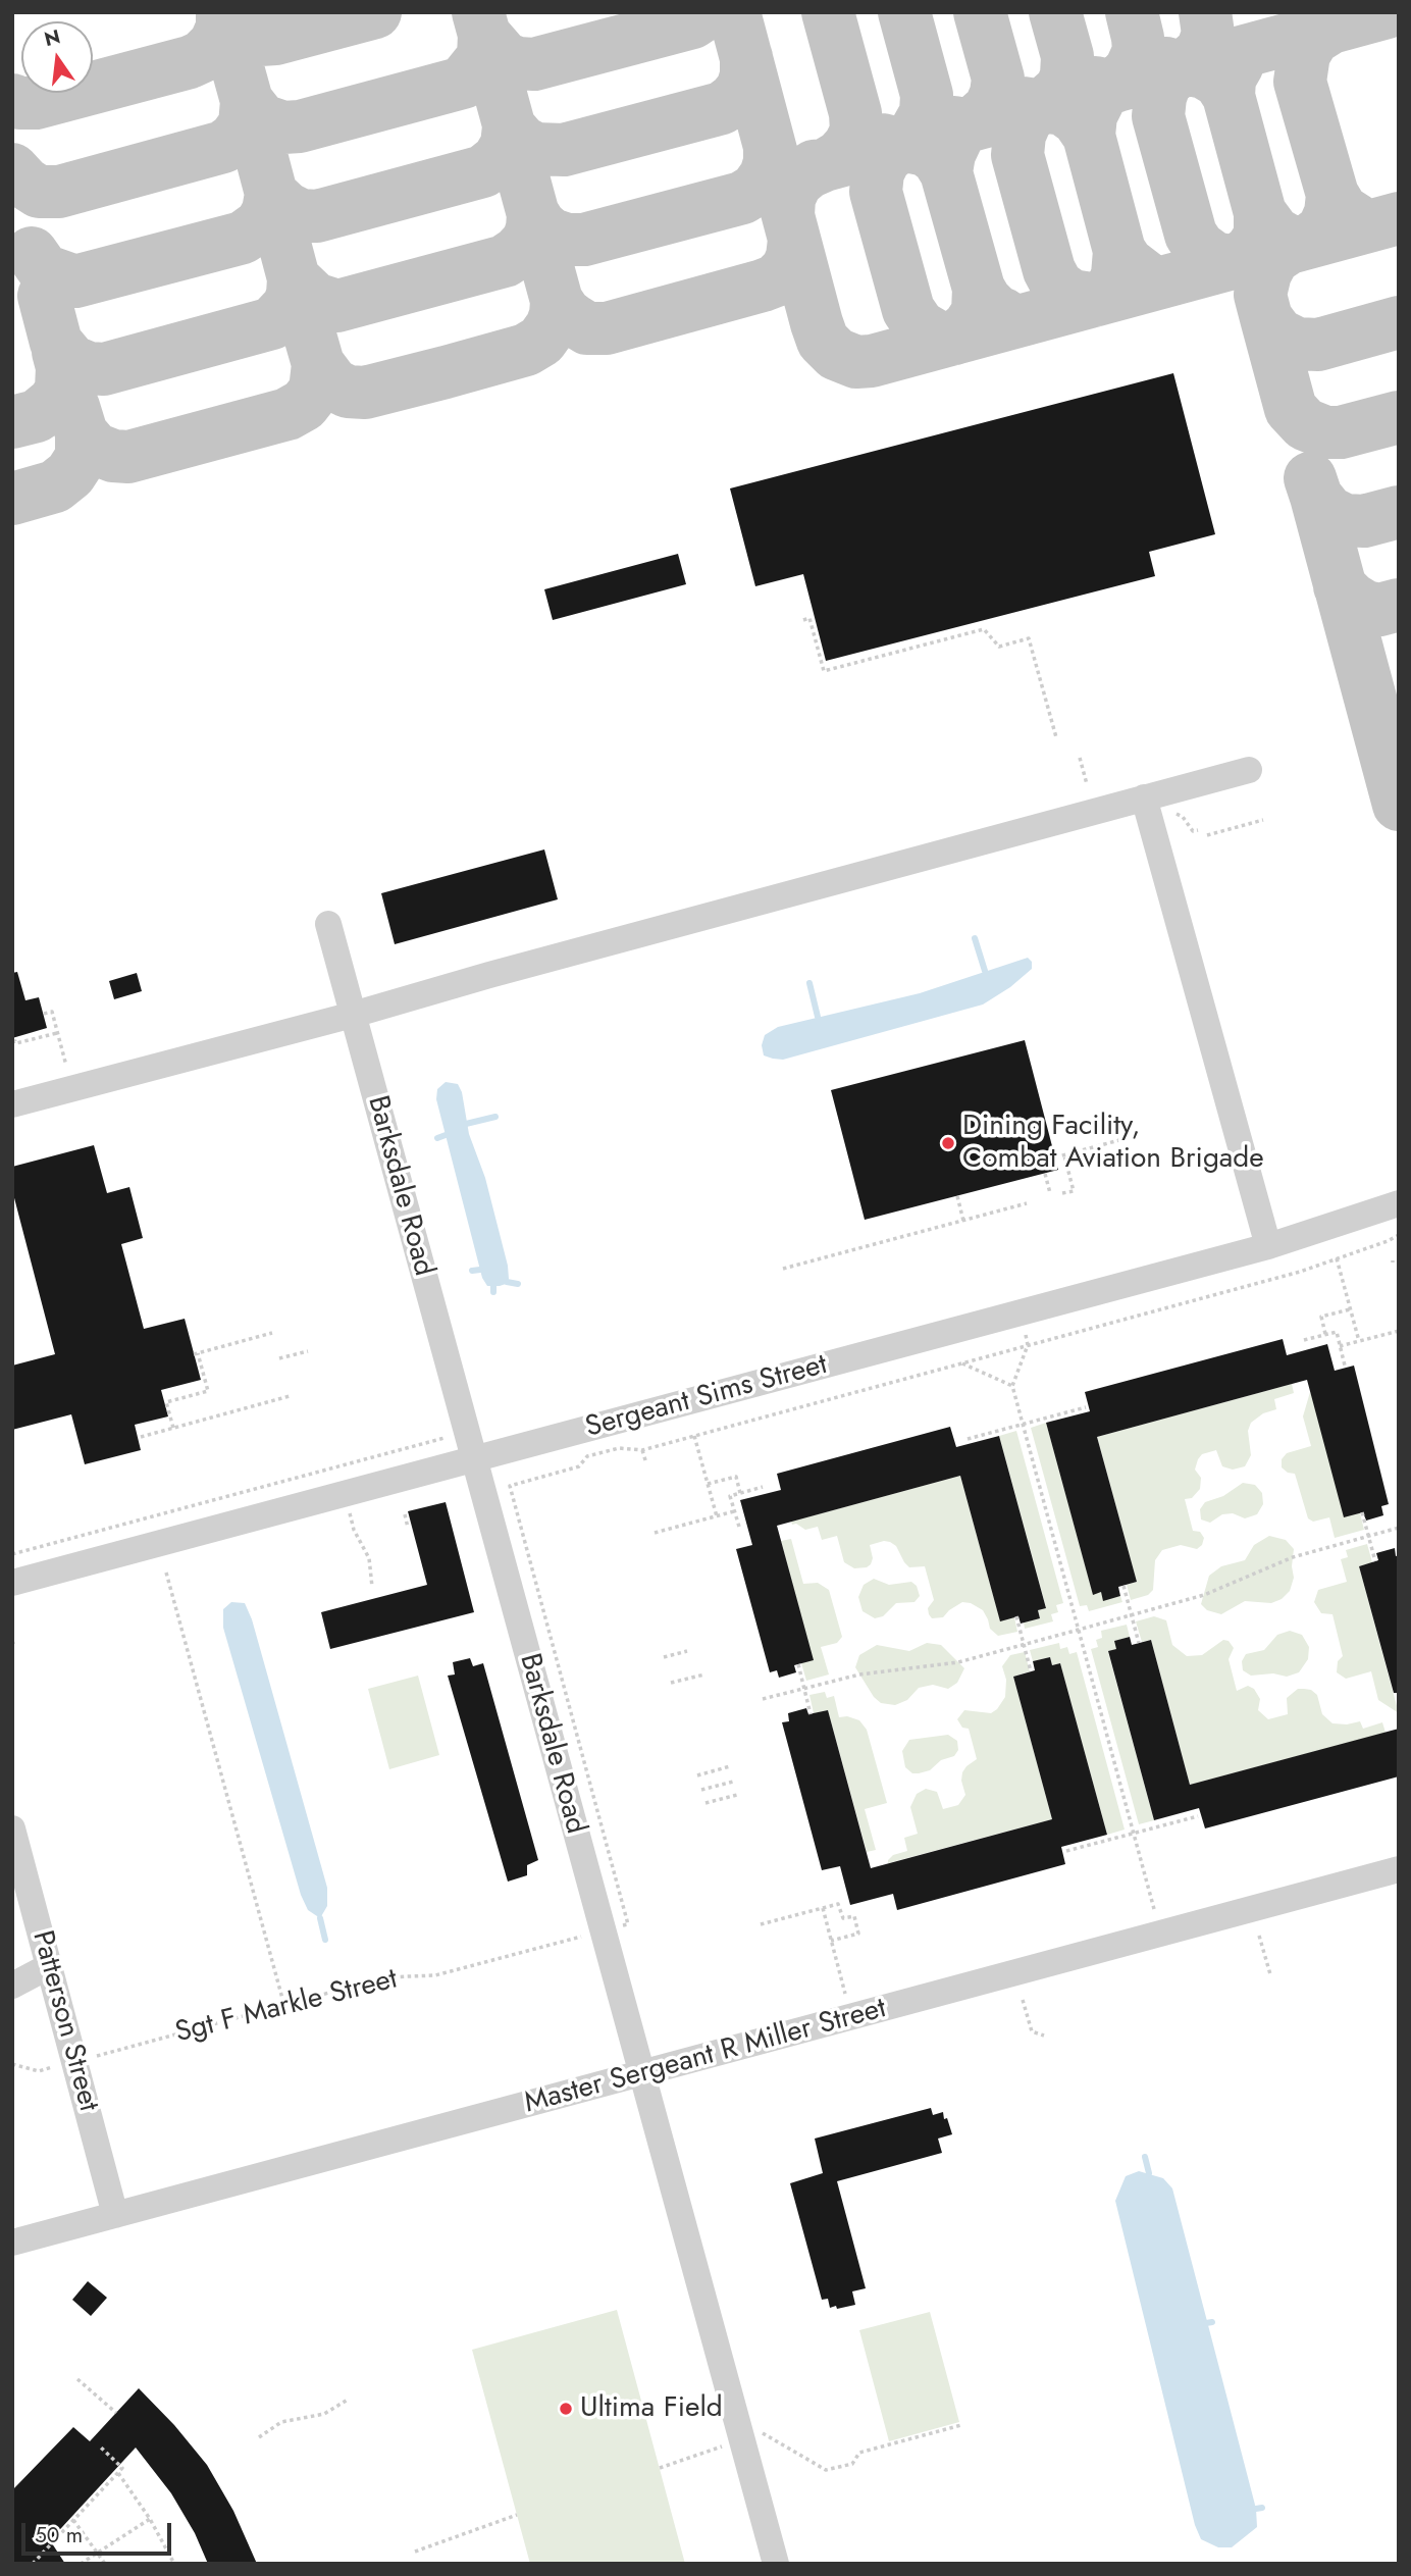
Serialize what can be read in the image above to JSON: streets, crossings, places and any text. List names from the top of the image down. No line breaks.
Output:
{"streets":{"street":["Barksdale Road","Sergeant Sims Street","Patterson Street","Master Sergeant R Miller Street"],"path":["Sgt F Markle Street"]},"crossings":[["Barksdale Road","Sergeant Sims Street"],["Barksdale Road","Sgt F Markle Street"],["Barksdale Road","Master Sergeant R Miller Street"],["Sgt F Markle Street","Patterson Street"],["Patterson Street","Master Sergeant R Miller Street"]],"places":["Dining Facility, Combat Aviation Brigade","Ultima Field"],"scale_bar":"50 m","north":"top"}
